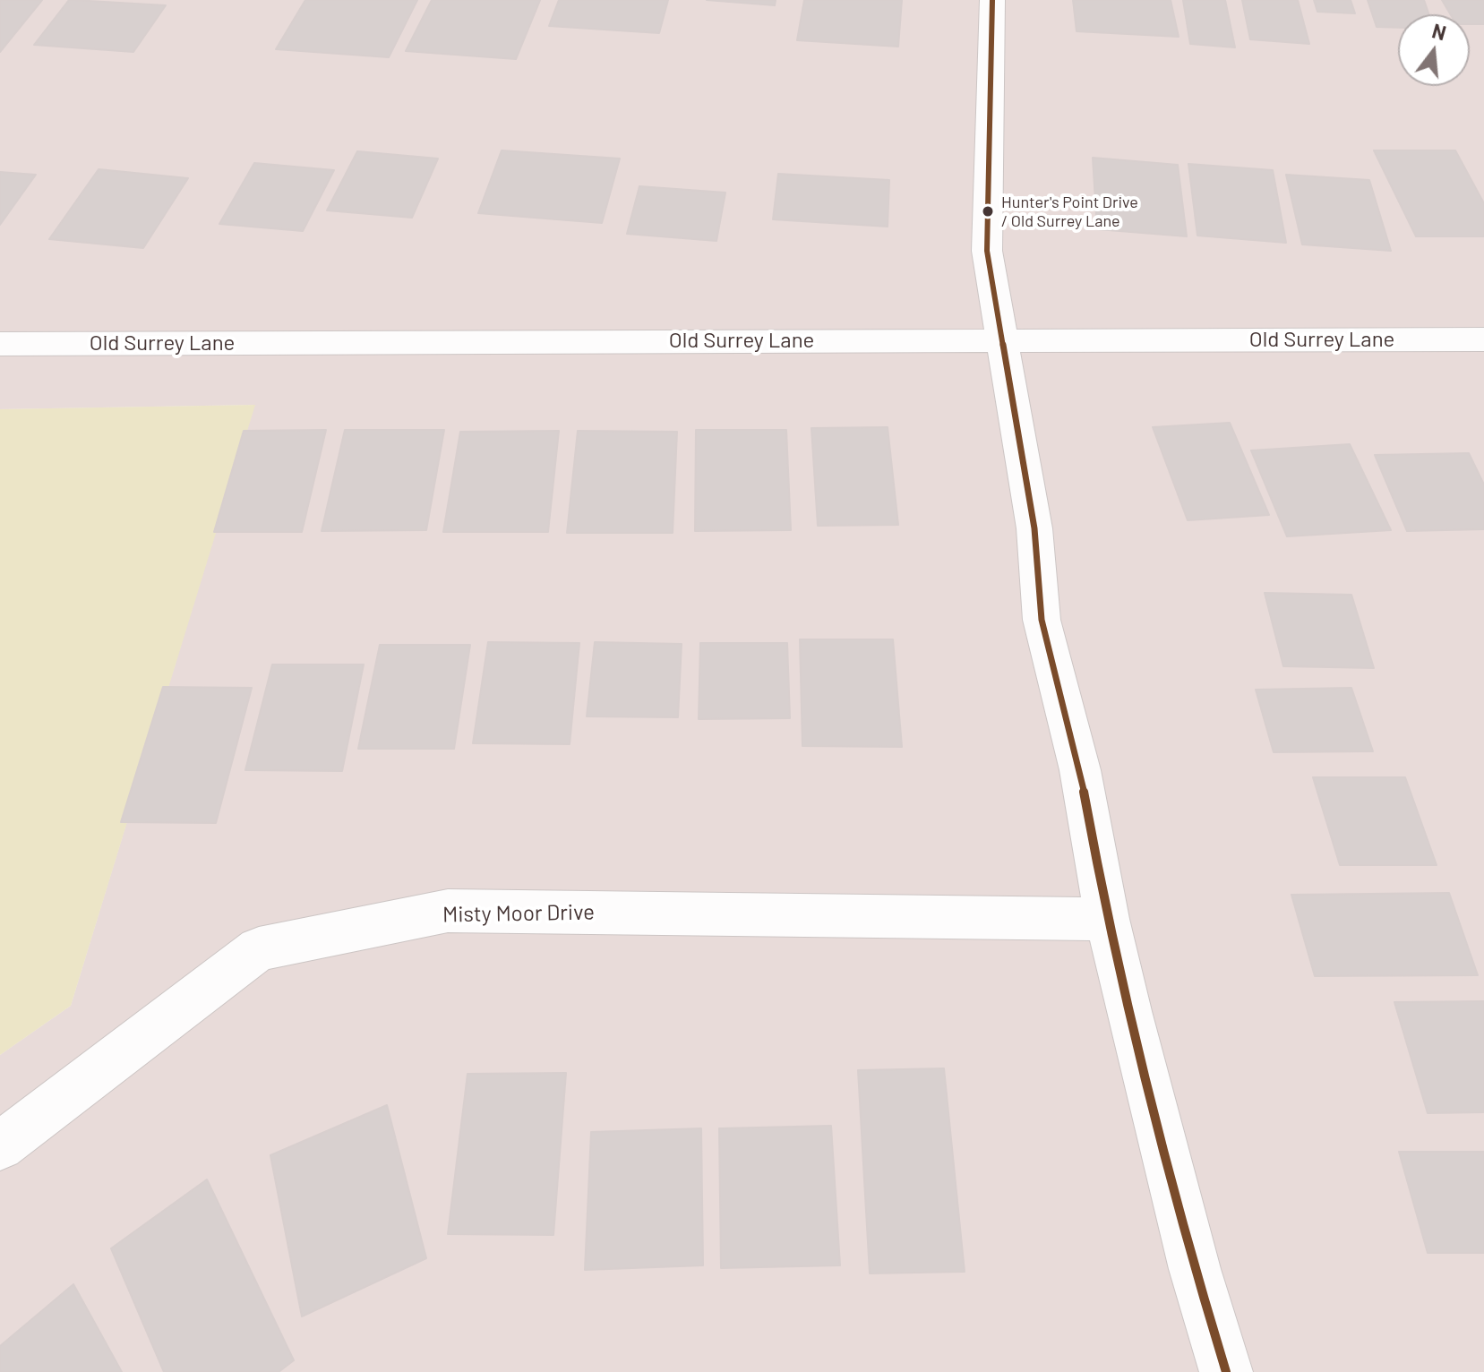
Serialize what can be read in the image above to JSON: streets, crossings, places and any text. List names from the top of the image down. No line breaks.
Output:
{"streets":{"street":["Old Surrey Lane","Misty Moor Drive"]},"places":["Hunter's Point Drive / Old Surrey Lane"],"north":"top"}
